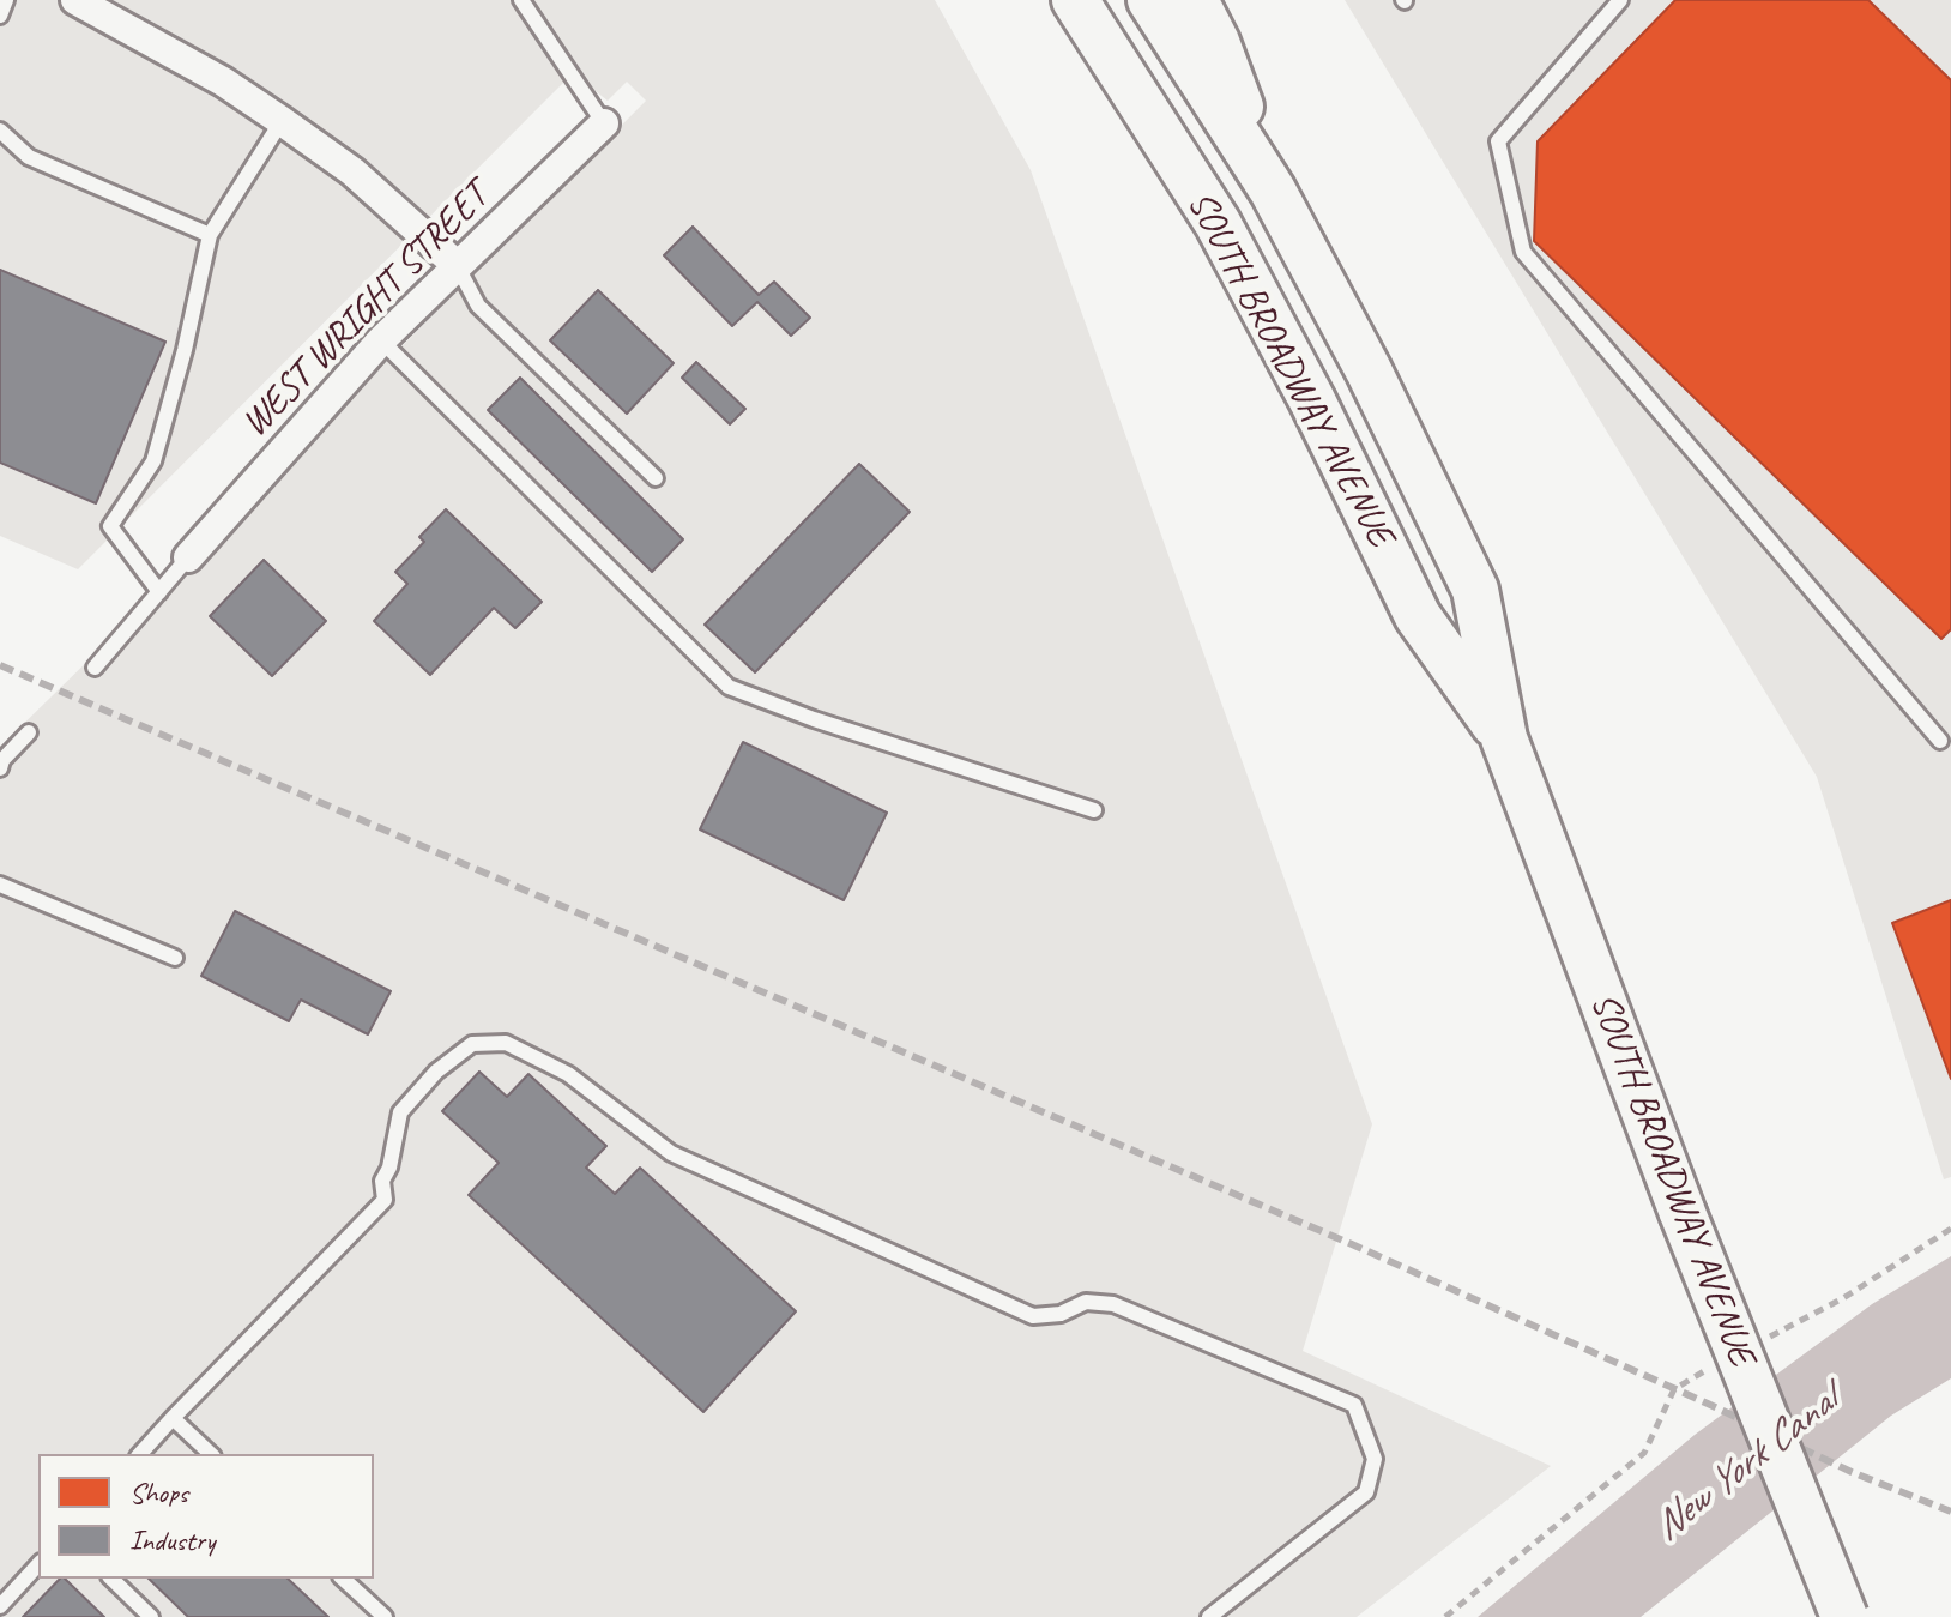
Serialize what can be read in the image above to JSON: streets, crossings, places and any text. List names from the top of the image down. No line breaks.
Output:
{"streets":{"main road":["SOUTH BROADWAY AVENUE"],"street":["WEST WRIGHT STREET"]},"water":["New York Canal"],"legend":["Shops","Industry"]}
